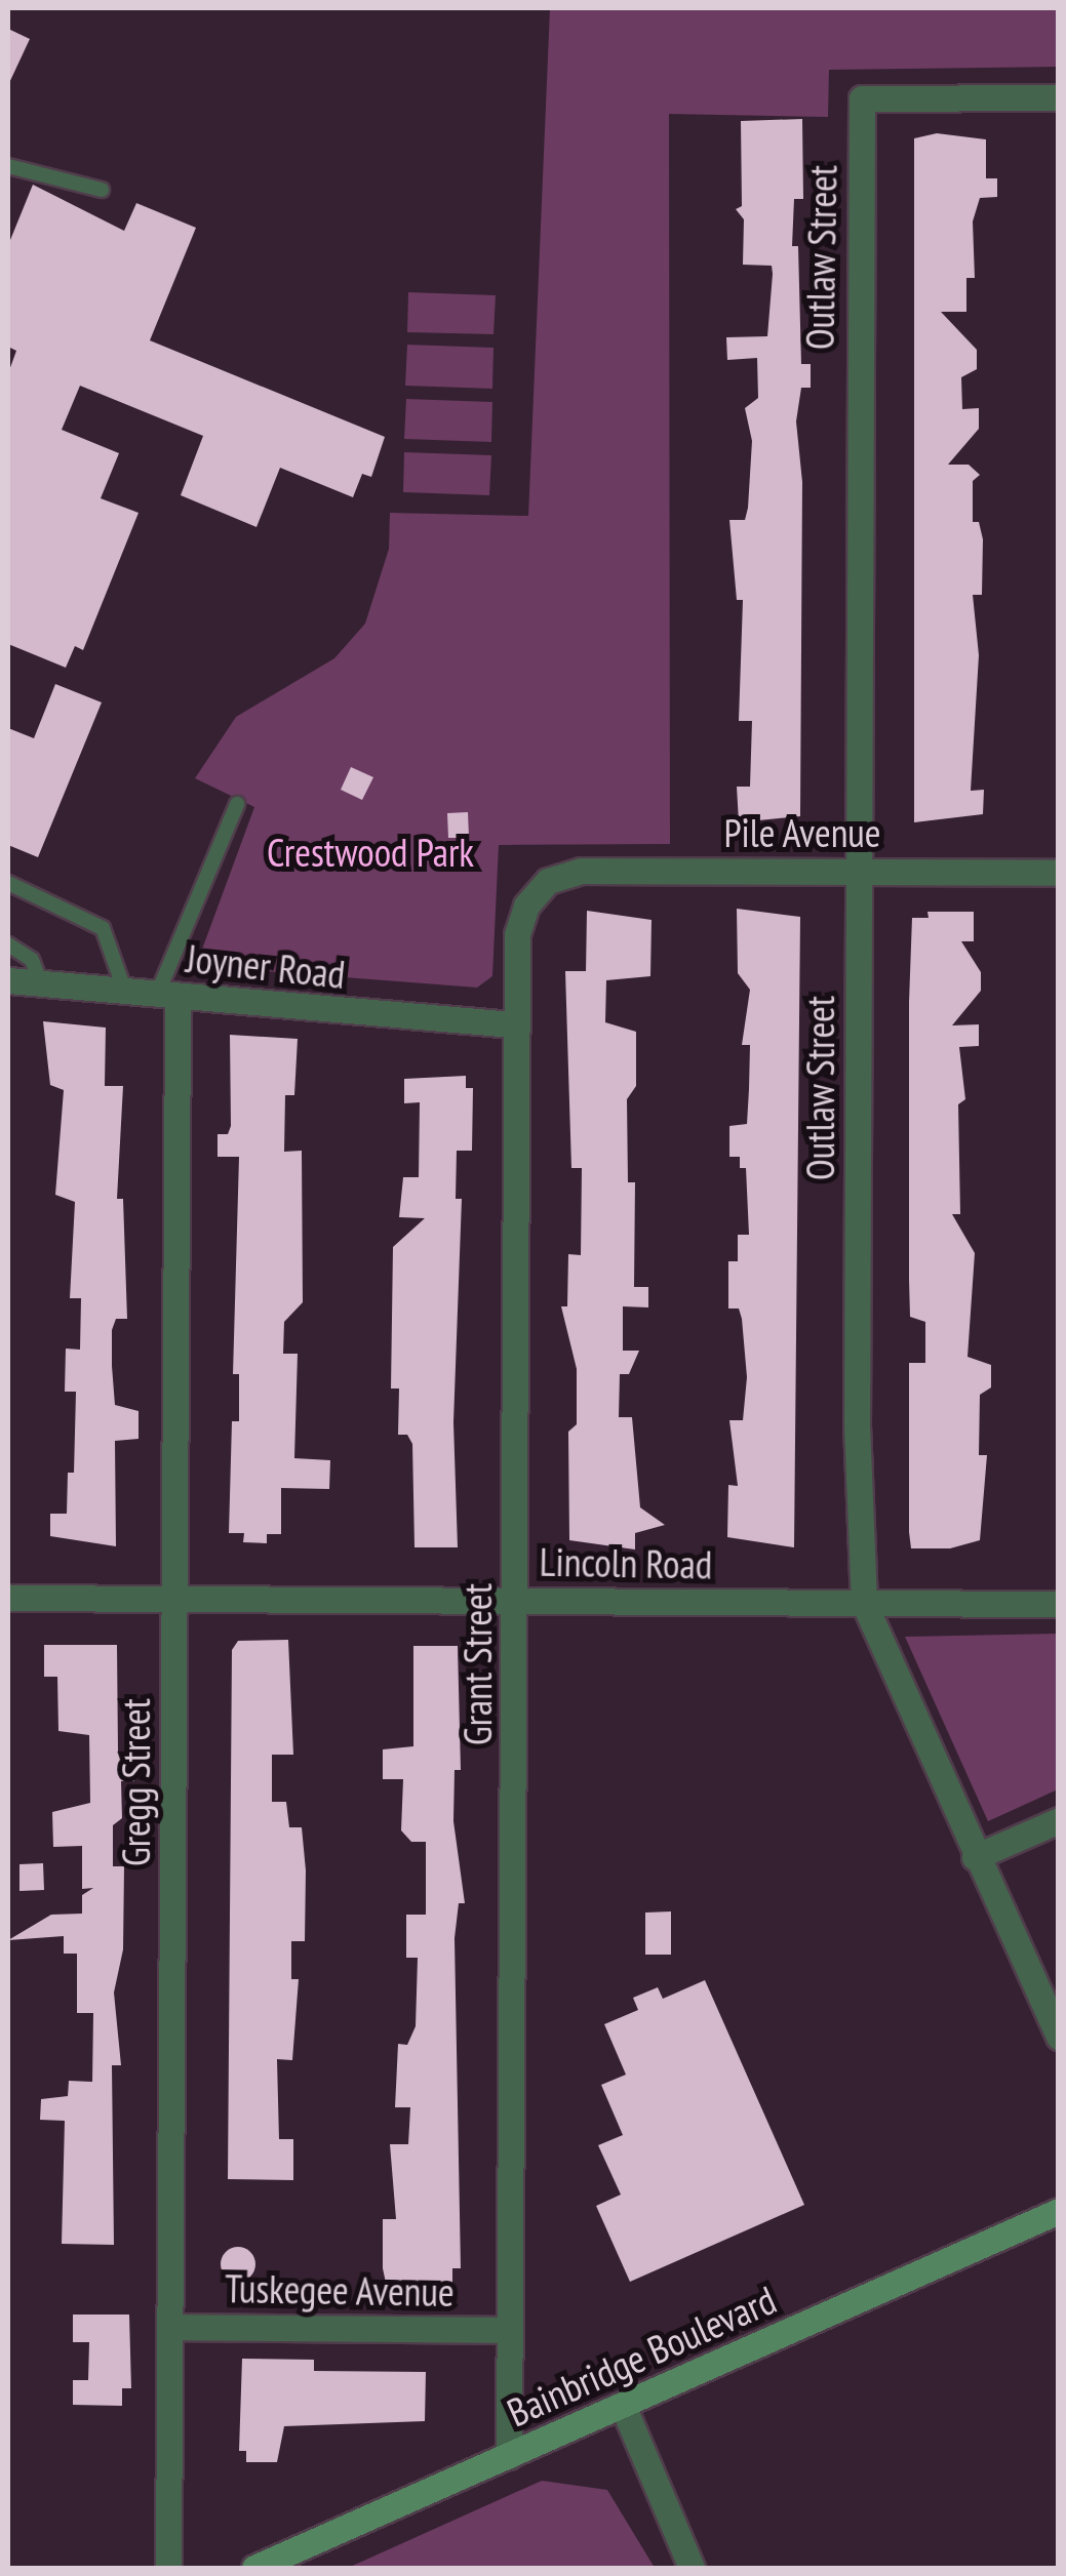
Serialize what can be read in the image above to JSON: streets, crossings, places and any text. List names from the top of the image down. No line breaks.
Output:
{"streets":{"main road":["Bainbridge Boulevard"],"street":["Outlaw Street","Pile Avenue","Joyner Road","Lincoln Road","Grant Street","Gregg Street","Tuskegee Avenue"]},"crossings":[["Outlaw Street","Pile Avenue"],["Outlaw Street","Lincoln Road"],["Pile Avenue","Grant Street"],["Joyner Road","Grant Street"],["Joyner Road","Gregg Street"],["Lincoln Road","Grant Street"],["Lincoln Road","Gregg Street"],["Grant Street","Tuskegee Avenue"],["Grant Street","Bainbridge Boulevard"],["Gregg Street","Tuskegee Avenue"]],"parks":["Crestwood Park"]}
